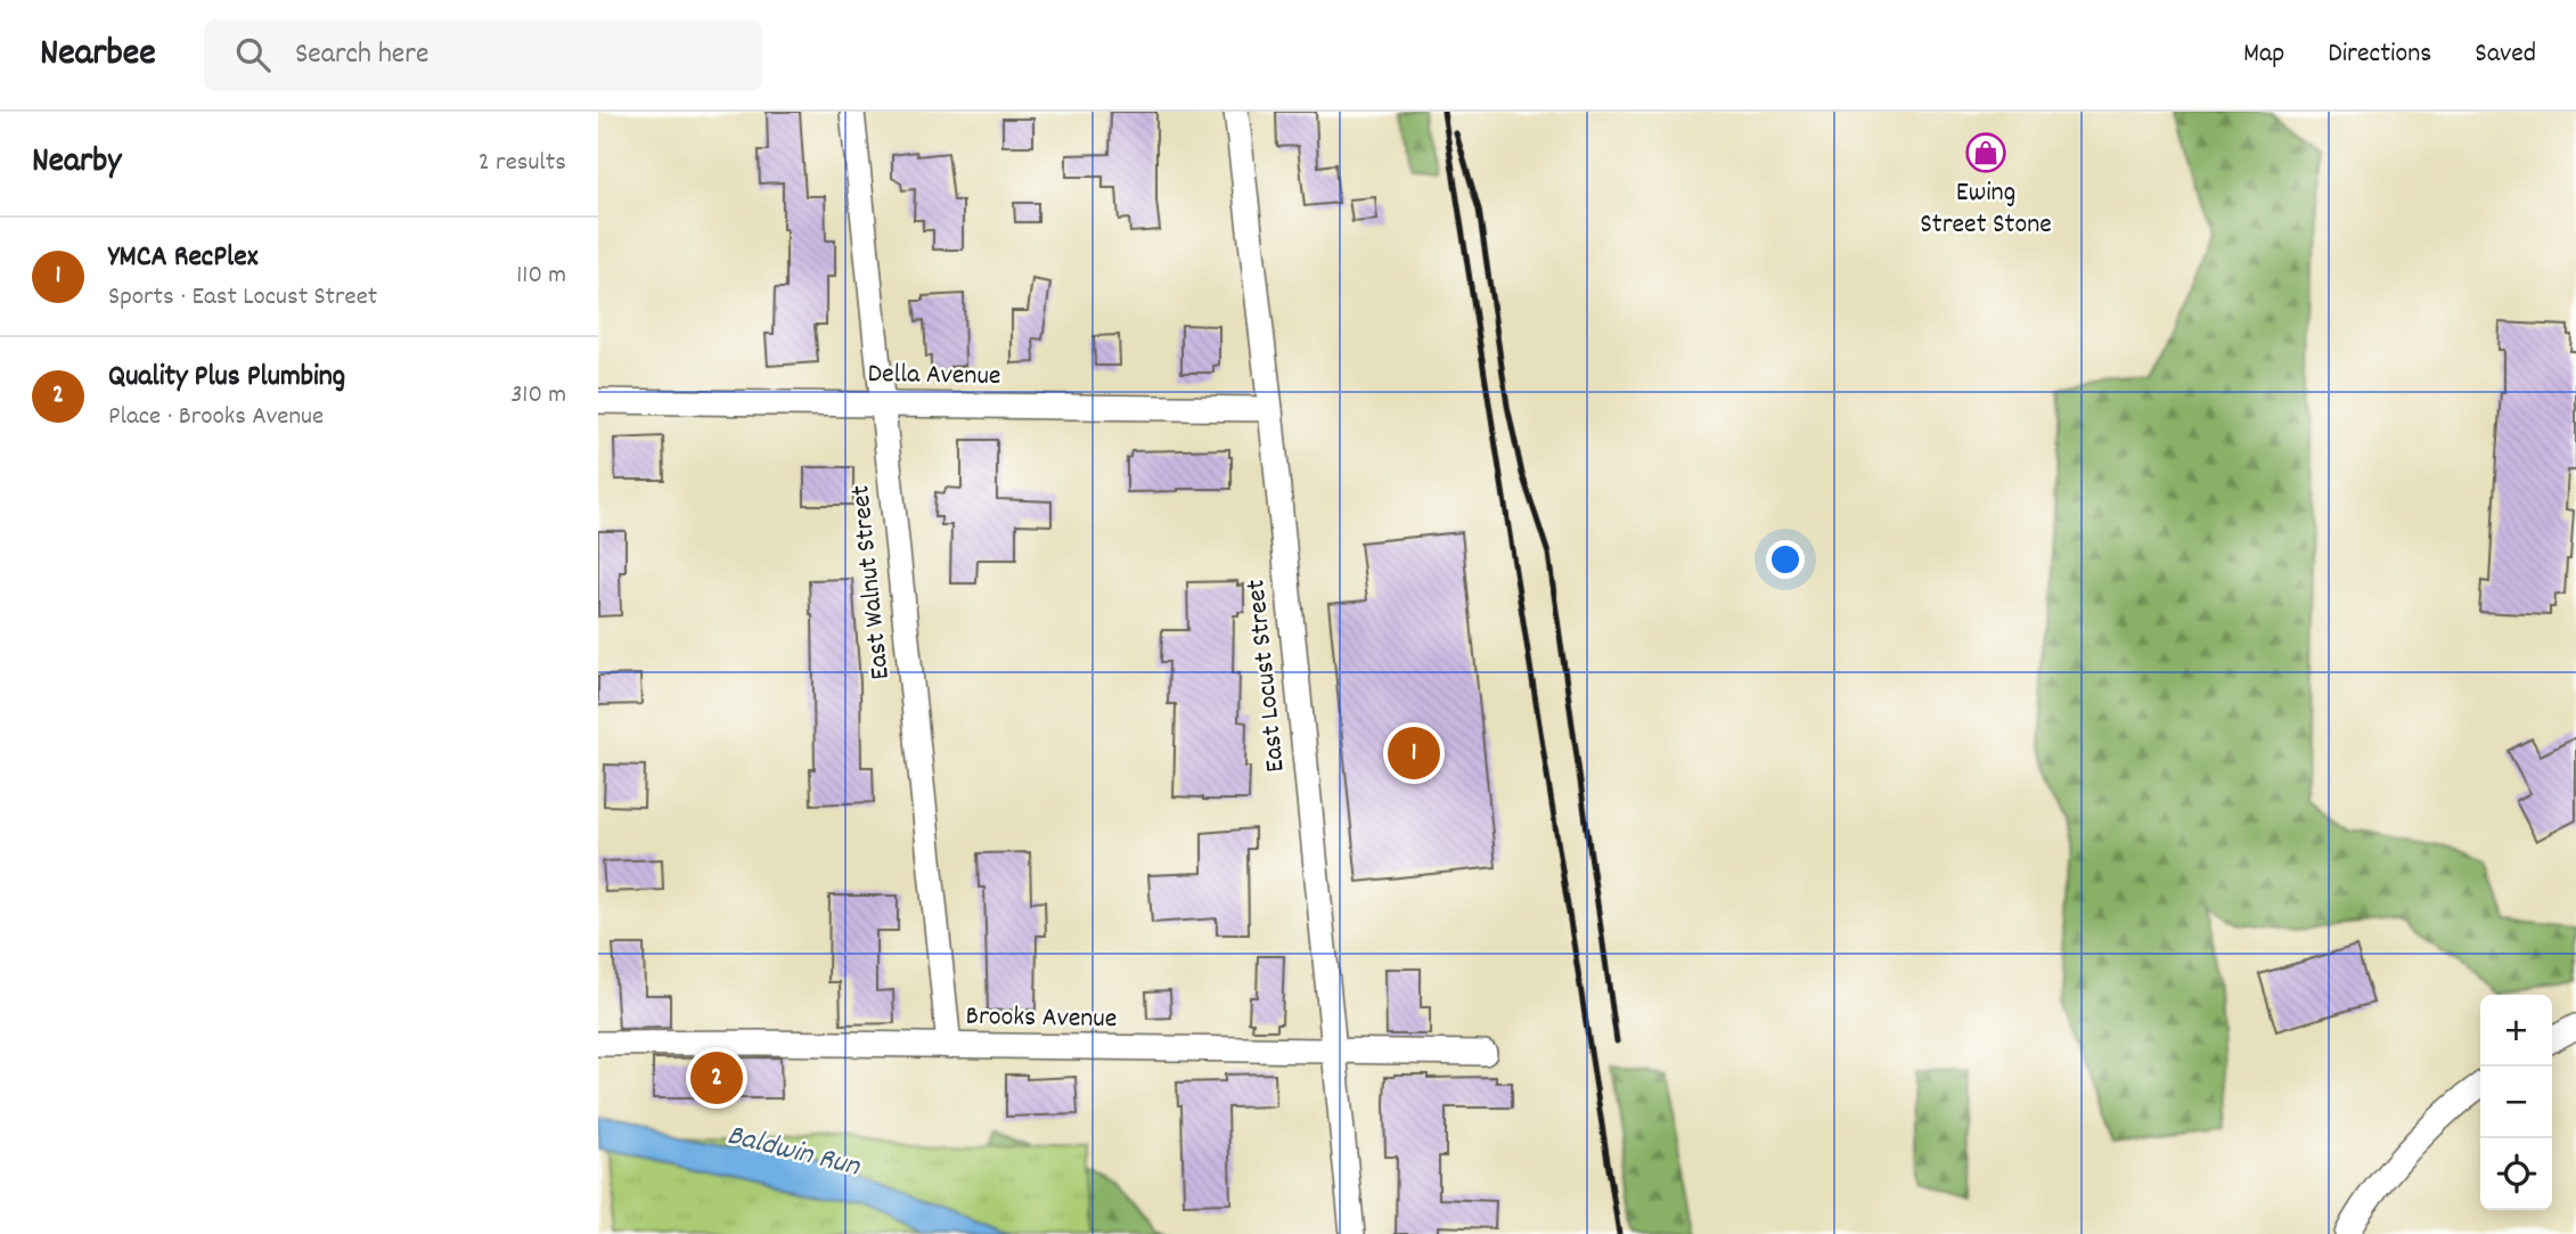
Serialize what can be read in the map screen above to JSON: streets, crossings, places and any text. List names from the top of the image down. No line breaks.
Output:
{"streets":{"street":["Della Avenue","East Walnut Street","East Locust Street","Brooks Avenue"]},"crossings":[["Della Avenue","East Walnut Street"],["Della Avenue","East Locust Street"],["East Walnut Street","Brooks Avenue"],["East Locust Street","Brooks Avenue"]],"water":["Baldwin Run"],"places":{"shop":["Ewing Street Stone"]},"page":{"header":"Nearbee","search":"Search here","nav":["Map","Directions","Saved"],"heading":["Nearby","2 results"],"list":[{"mark":"1","name":"YMCA RecPlex","note":"Sports · East Locust Street","value":"110 m"},{"mark":"2","name":"Quality Plus Plumbing","note":"Place · Brooks Avenue","value":"310 m"}],"pins":["1","2"],"map_buttons":["+","−"]}}
